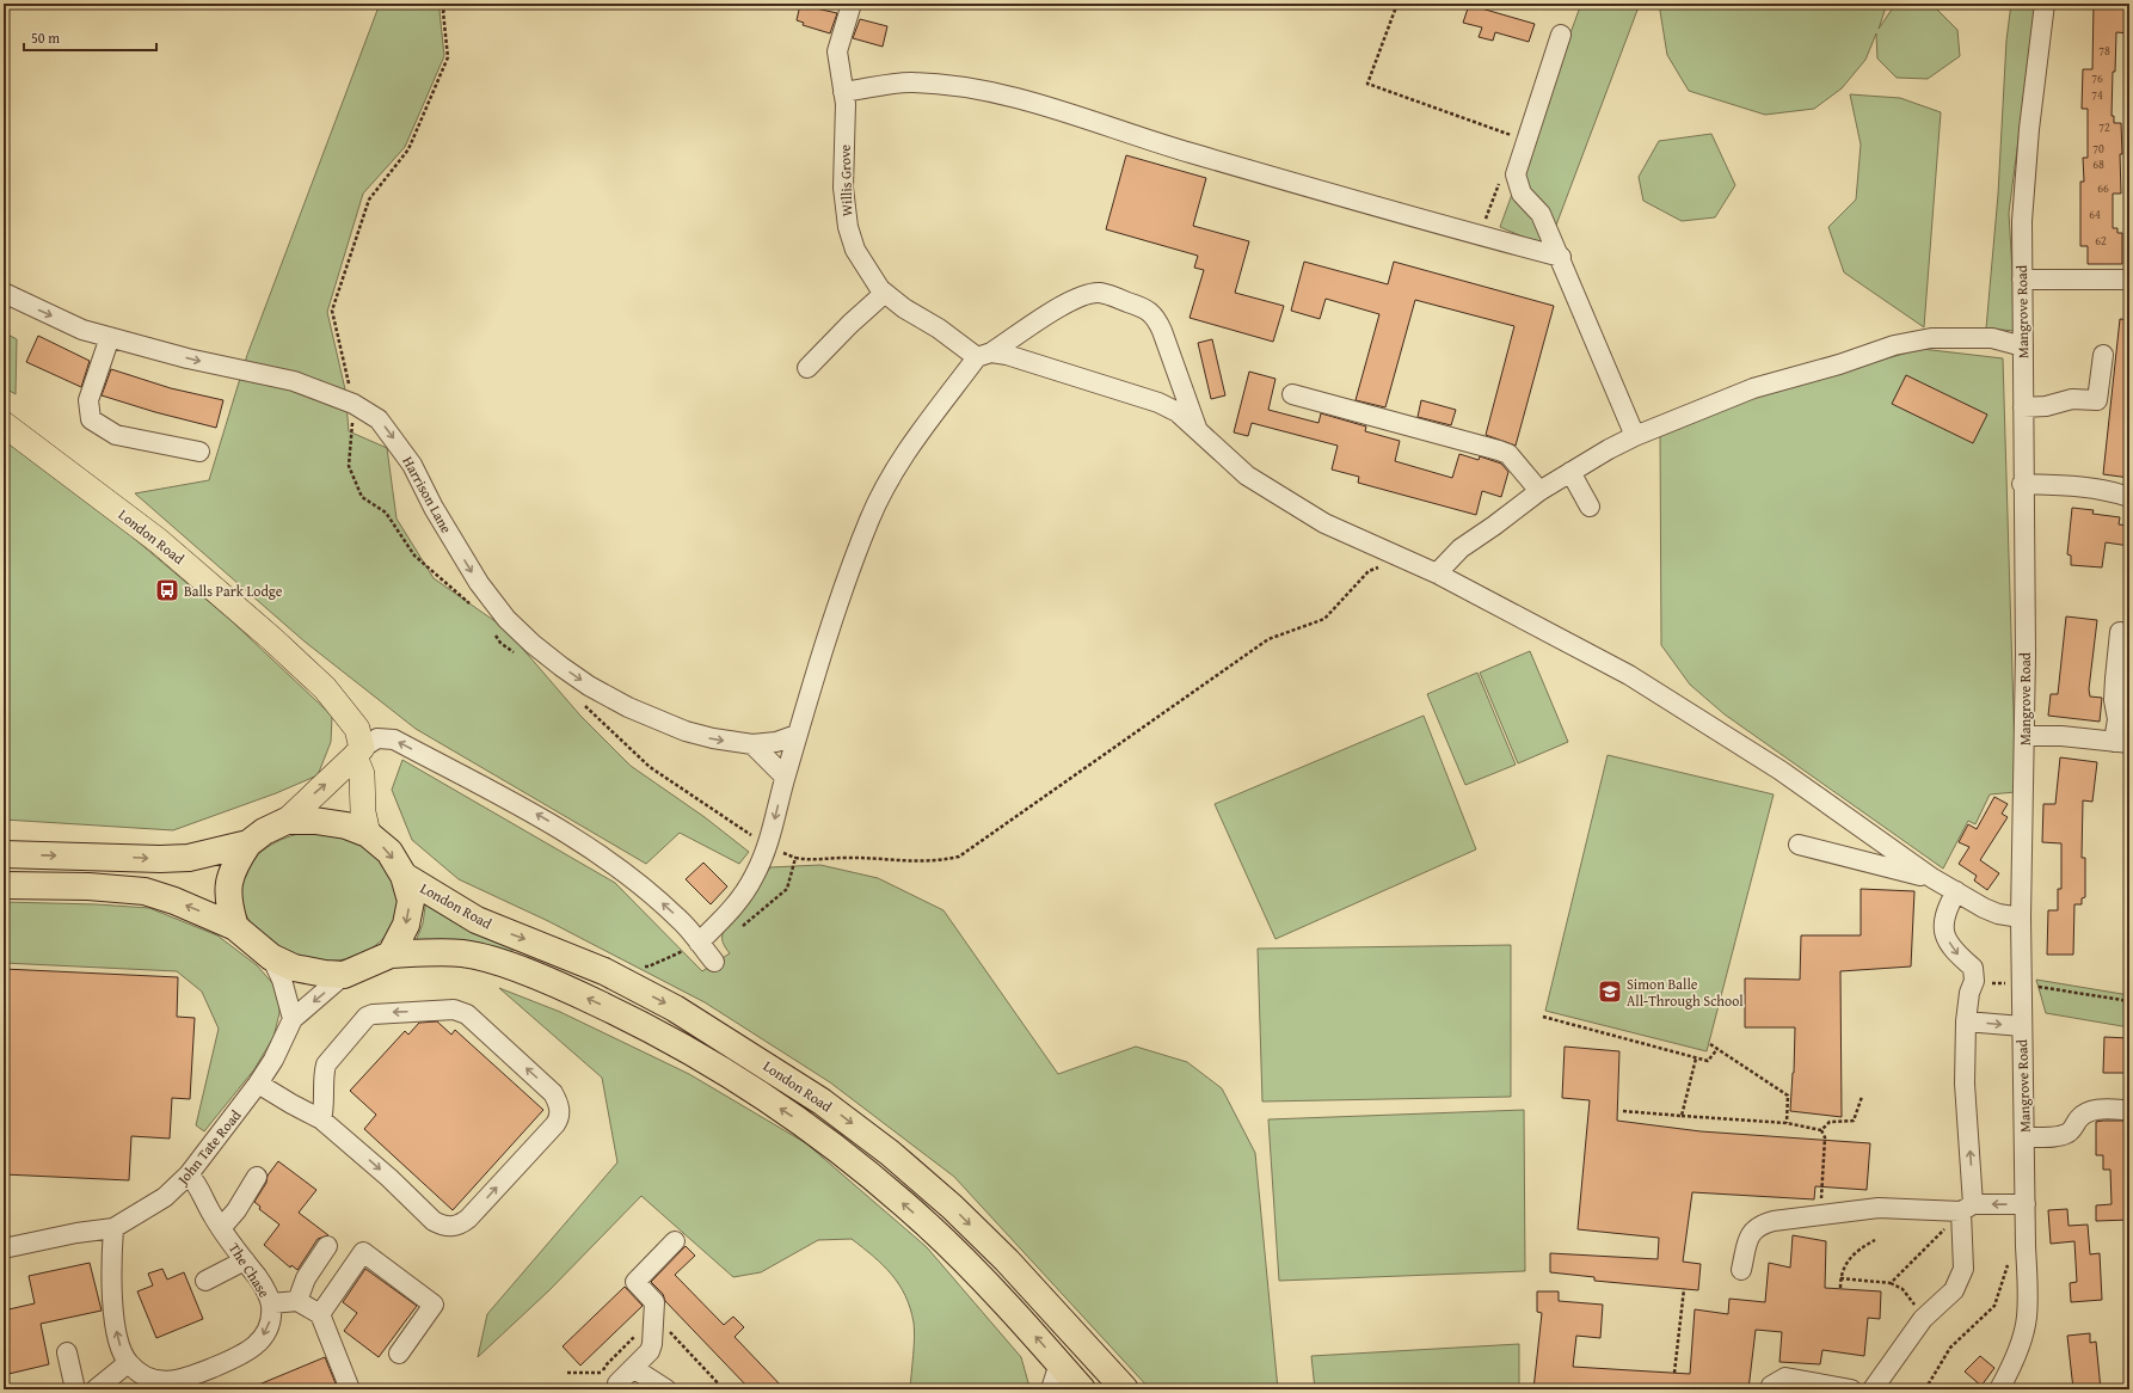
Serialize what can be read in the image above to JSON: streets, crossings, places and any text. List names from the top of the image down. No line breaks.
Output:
{"streets":{"highway":["London Road"],"street":["Willis Grove","Mangrove Road","Harrison Lane","John Tate Road","The Chase"]},"crossings":[["John Tate Road","The Chase"]],"one_way":["The Chase"],"places":{"bus stop":["Balls Park Lodge"],"school or university":["Simon Balle All-Through School"]},"house_numbers":["78","76","74","72","70","68","66","64","62"],"scale_bar":"50 m"}
